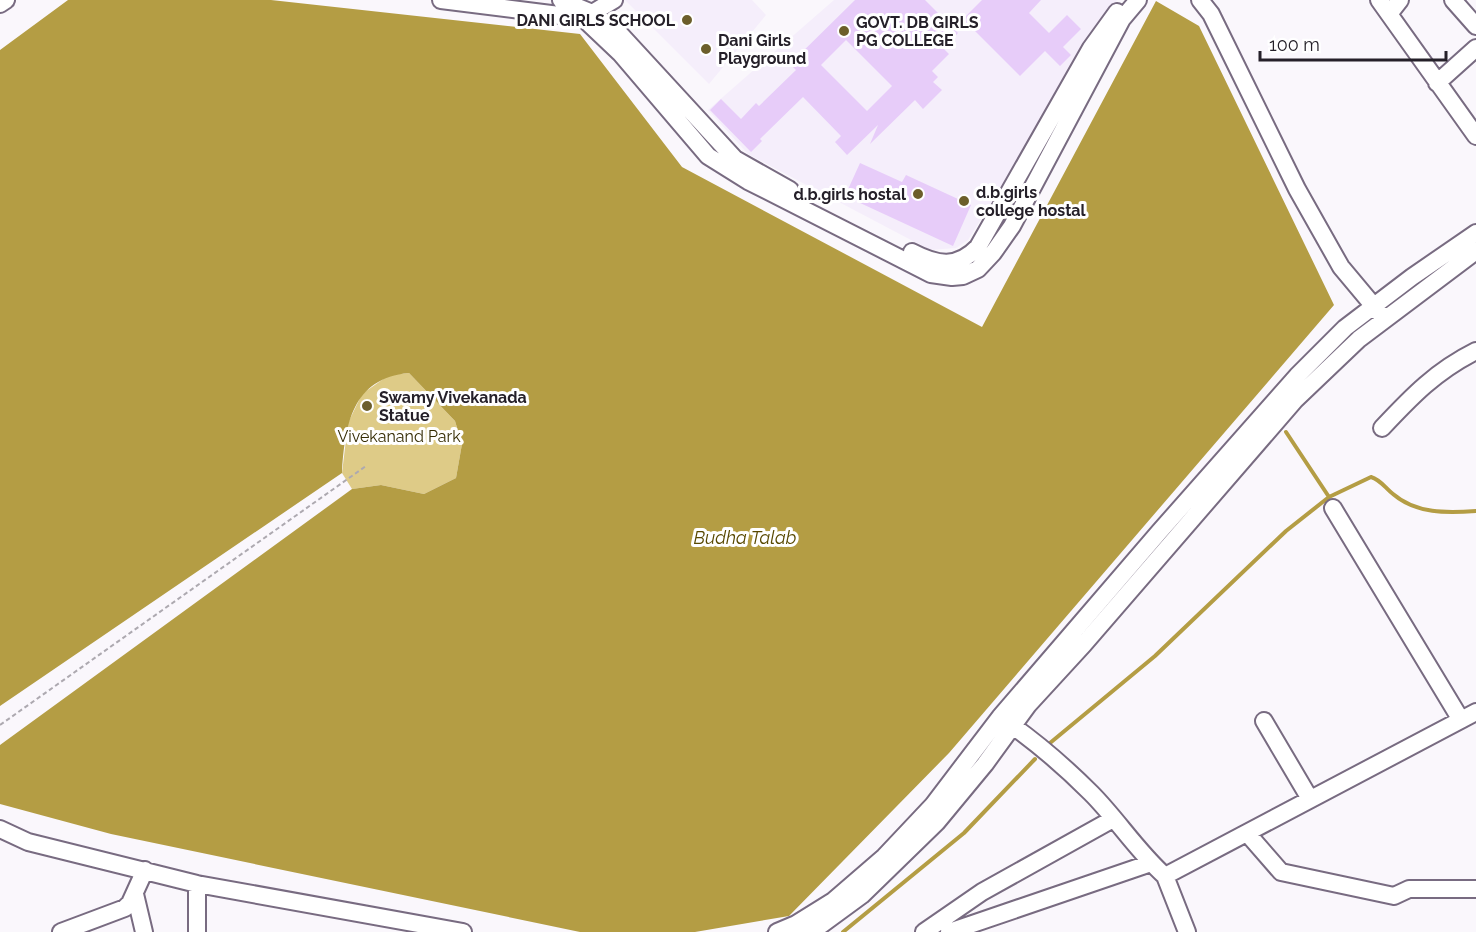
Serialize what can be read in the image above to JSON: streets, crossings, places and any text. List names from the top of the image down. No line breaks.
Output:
{"water":["Budha Talab"],"parks":["Vivekanand Park"],"places":["DANI GIRLS SCHOOL","GOVT. DB GIRLS PG COLLEGE","Dani Girls Playground","d.b.girls hostal","d.b.girls college hostal","Swamy Vivekanada Statue"],"scale_bar":"100 m"}
